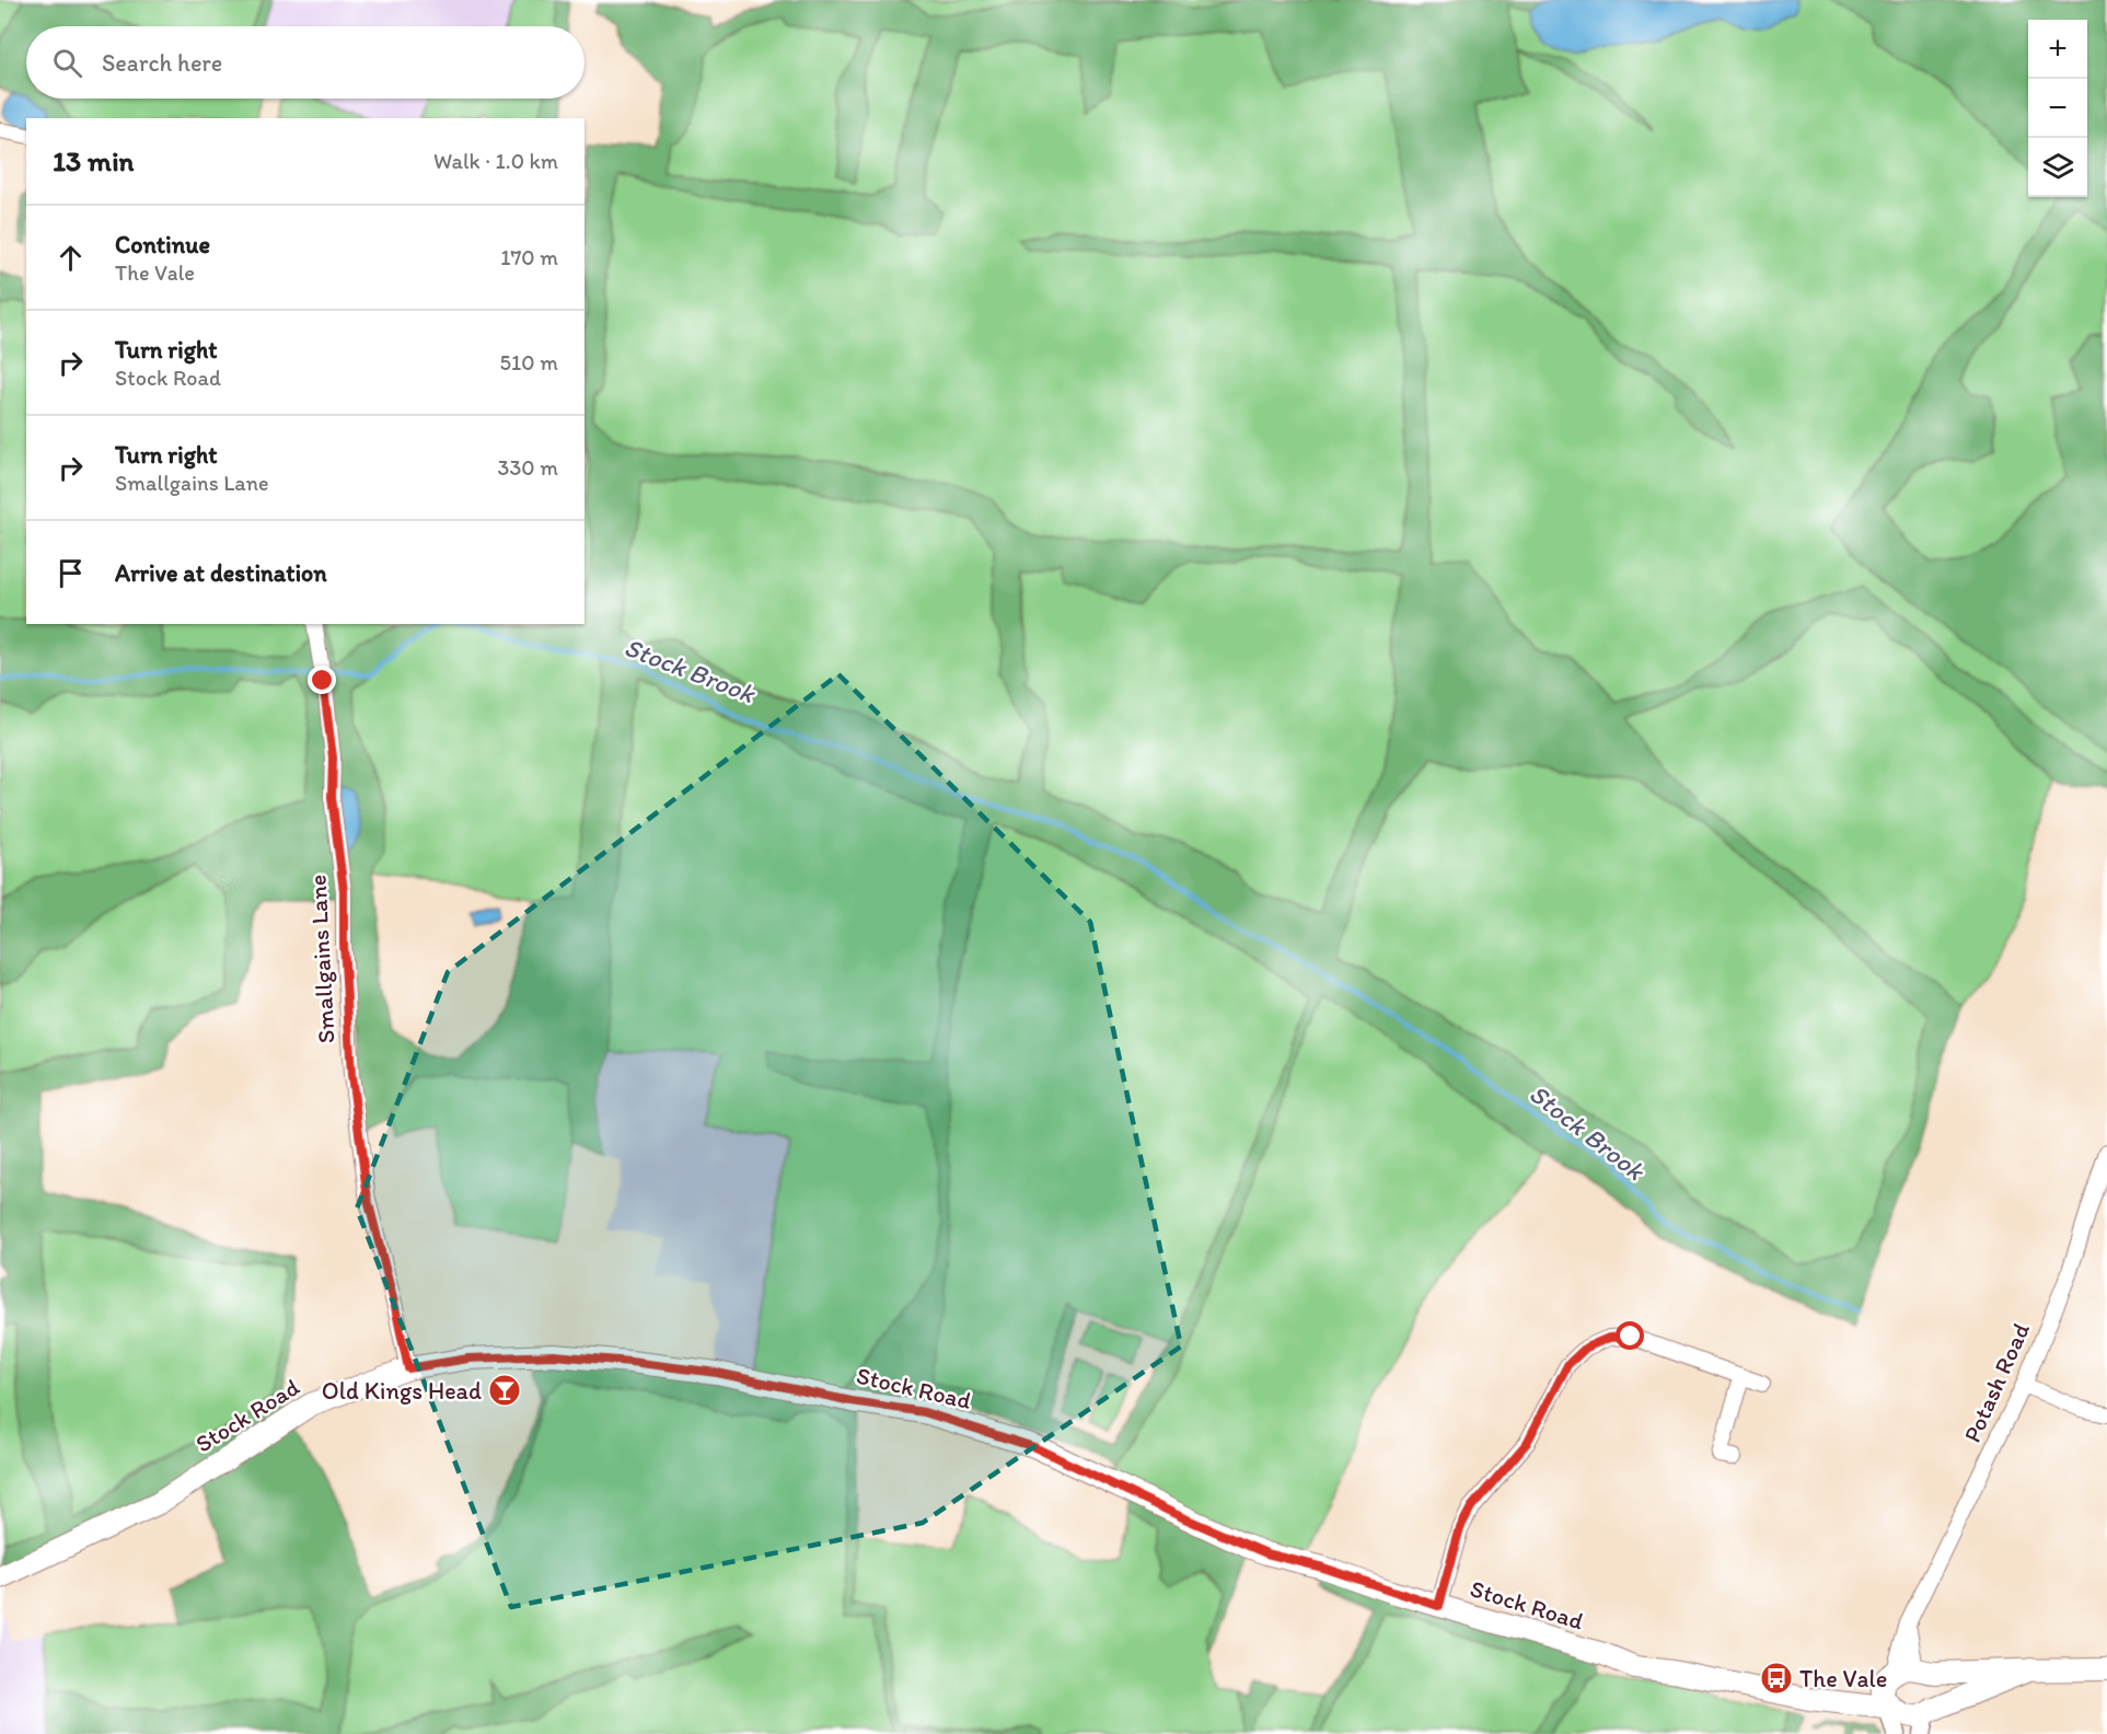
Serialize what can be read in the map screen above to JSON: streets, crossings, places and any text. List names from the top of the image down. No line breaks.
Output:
{"streets":{"main road":["Stock Road"],"street":["Smallgains Lane","Potash Road"]},"crossings":[["Smallgains Lane","Stock Road"],["Potash Road","Stock Road"]],"water":["Stock Brook"],"places":{"bar":["Old Kings Head"],"bus stop":["The Vale"]},"page":{"map_buttons":["+","−"],"search":"Search here","heading":["13 min","Walk · 1.0 km"],"list":[["Continue","The Vale","170 m"],["Turn right","Stock Road","510 m"],["Turn right","Smallgains Lane","330 m"],"Arrive at destination"]}}
